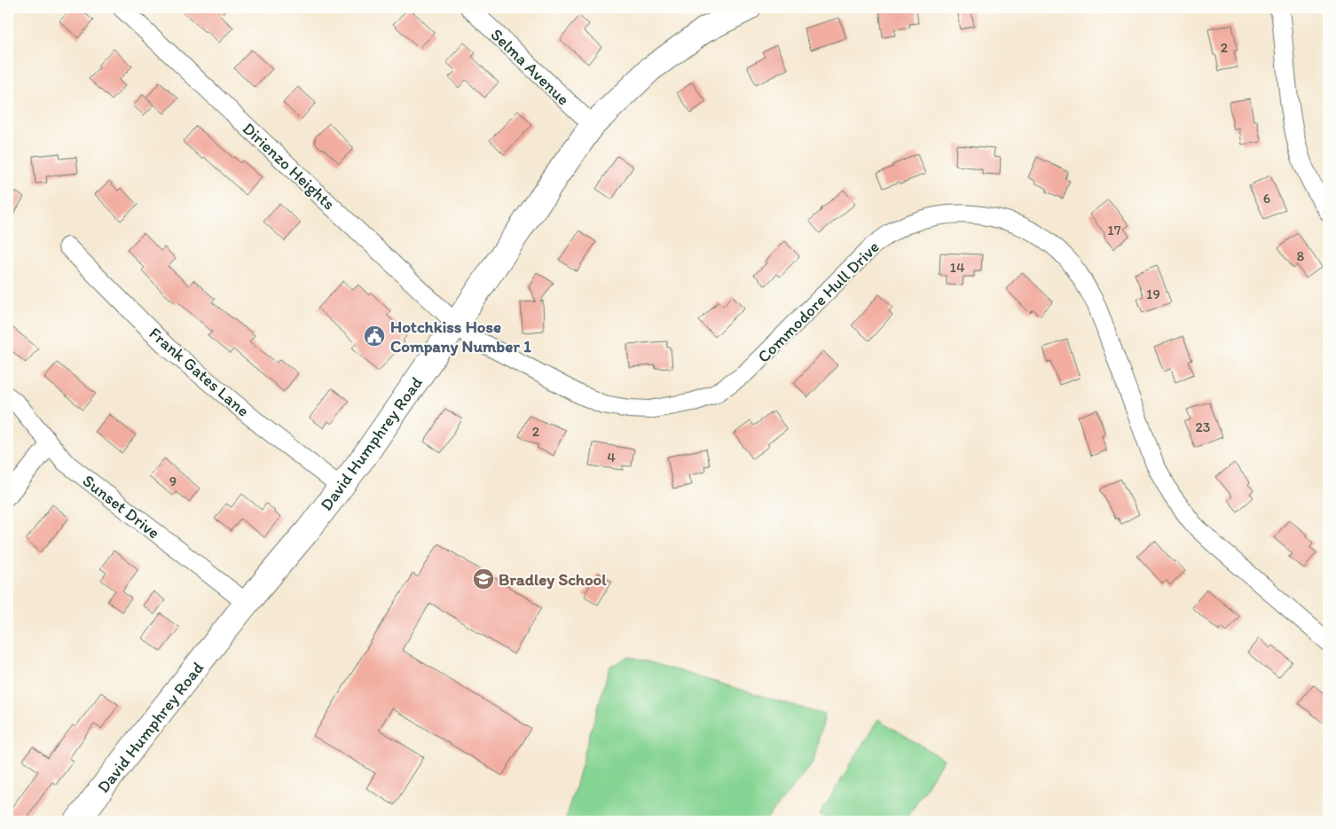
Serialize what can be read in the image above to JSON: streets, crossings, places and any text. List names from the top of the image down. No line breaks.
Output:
{"streets":{"street":["Selma Avenue","Dirienzo Heights","Commodore Hull Drive","Frank Gates Lane","David Humphrey Road","Sunset Drive"]},"crossings":[["Selma Avenue","David Humphrey Road"],["Dirienzo Heights","Commodore Hull Drive"],["Dirienzo Heights","David Humphrey Road"],["Commodore Hull Drive","David Humphrey Road"],["Frank Gates Lane","David Humphrey Road"],["David Humphrey Road","Sunset Drive"]],"places":{"public building":["Hotchkiss Hose Company Number 1"],"school or university":["Bradley School"]},"house_numbers":["2","6","17","8","14","19","23","2","4","9"]}
